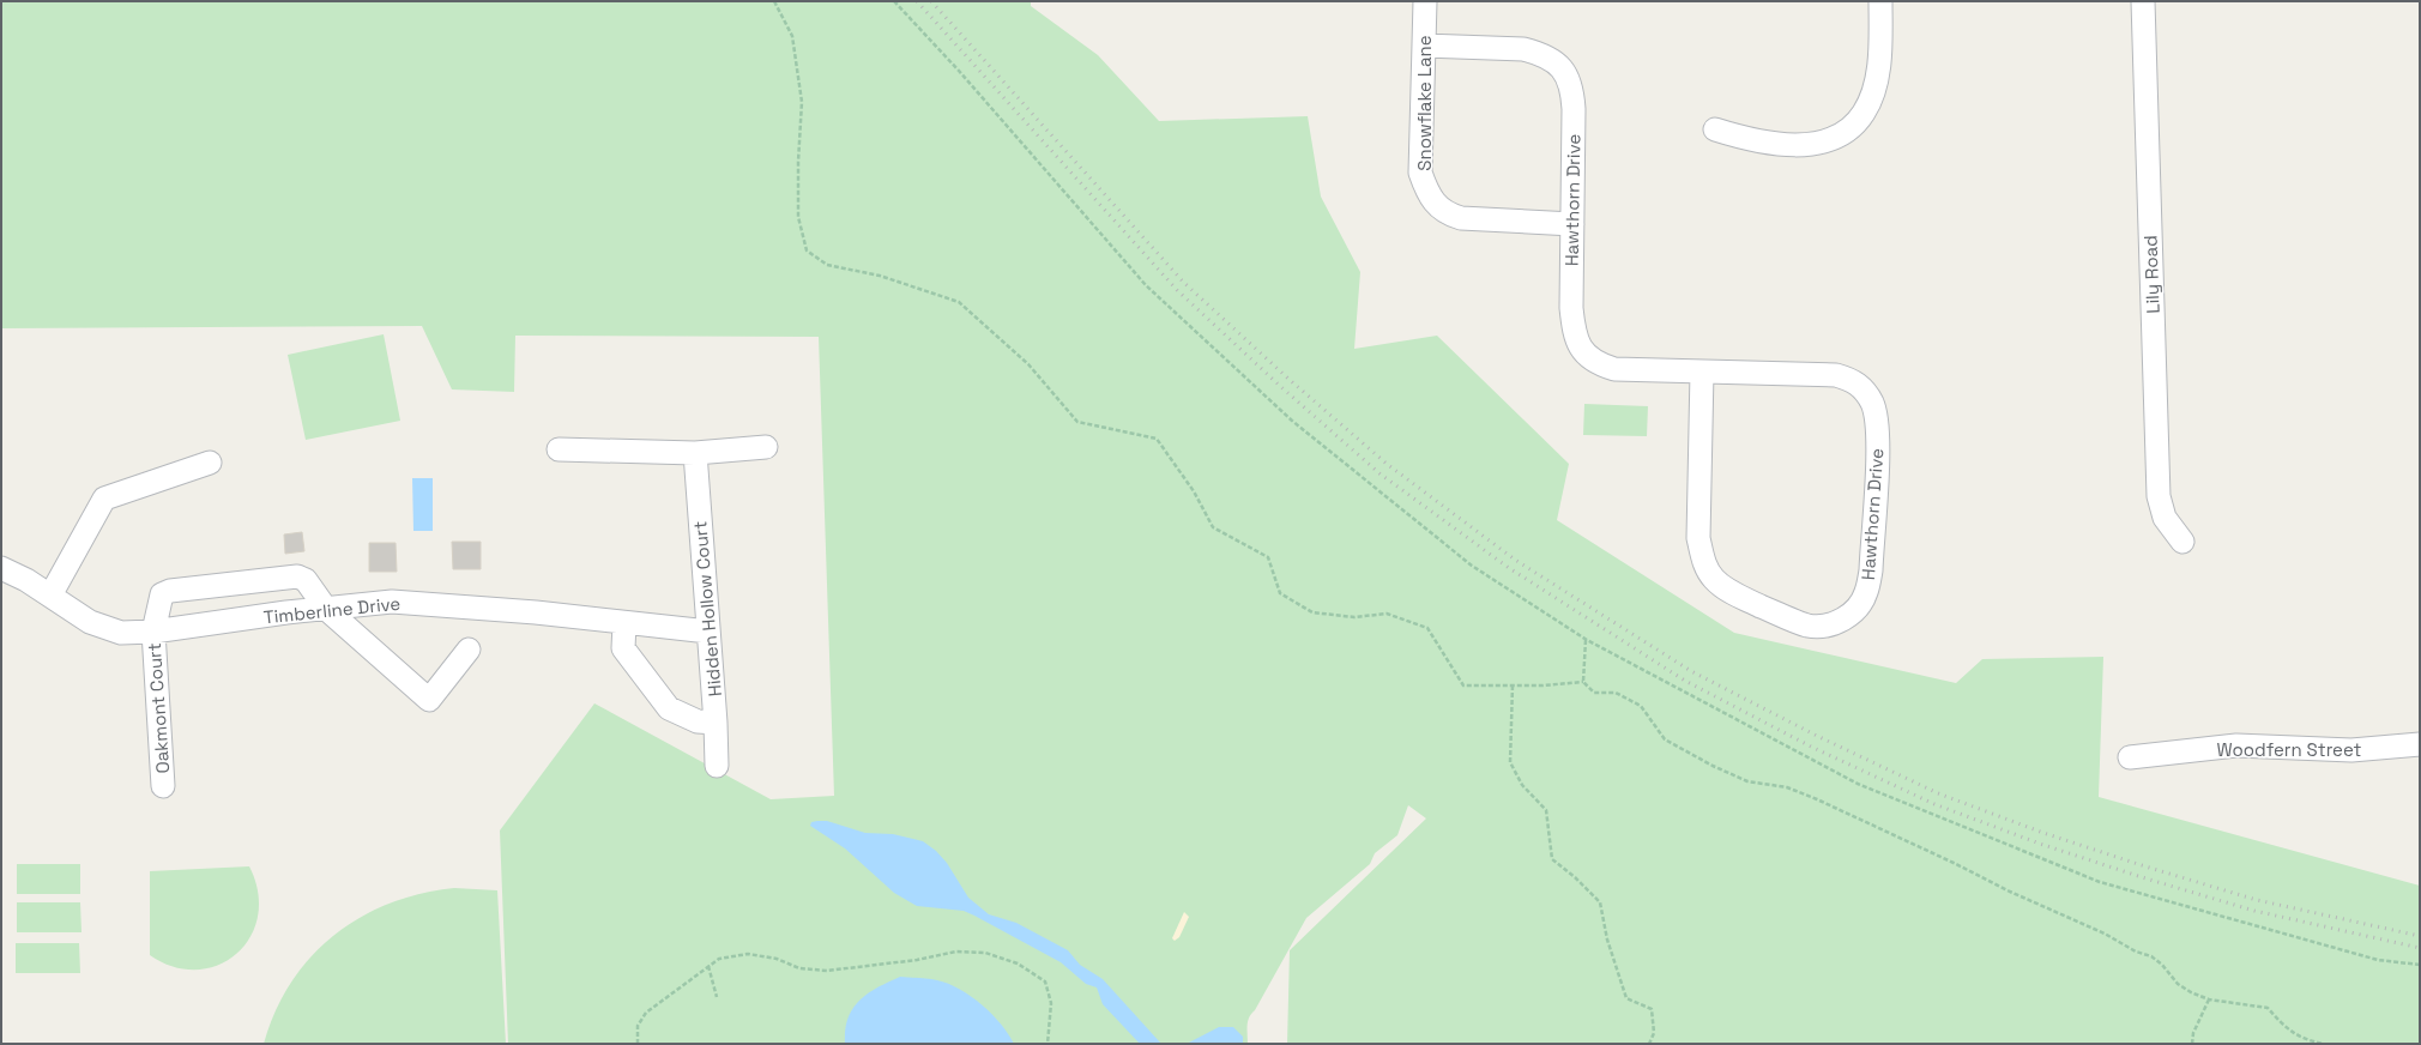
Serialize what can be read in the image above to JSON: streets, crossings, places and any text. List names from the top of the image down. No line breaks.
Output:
{"streets":{"street":["Snowflake Lane","Hawthorn Drive","Lily Road","Hidden Hollow Court","Timberline Drive","Oakmont Court","Woodfern Street"]},"crossings":[["Snowflake Lane","Hawthorn Drive"],["Hidden Hollow Court","Timberline Drive"],["Timberline Drive","Oakmont Court"]]}
